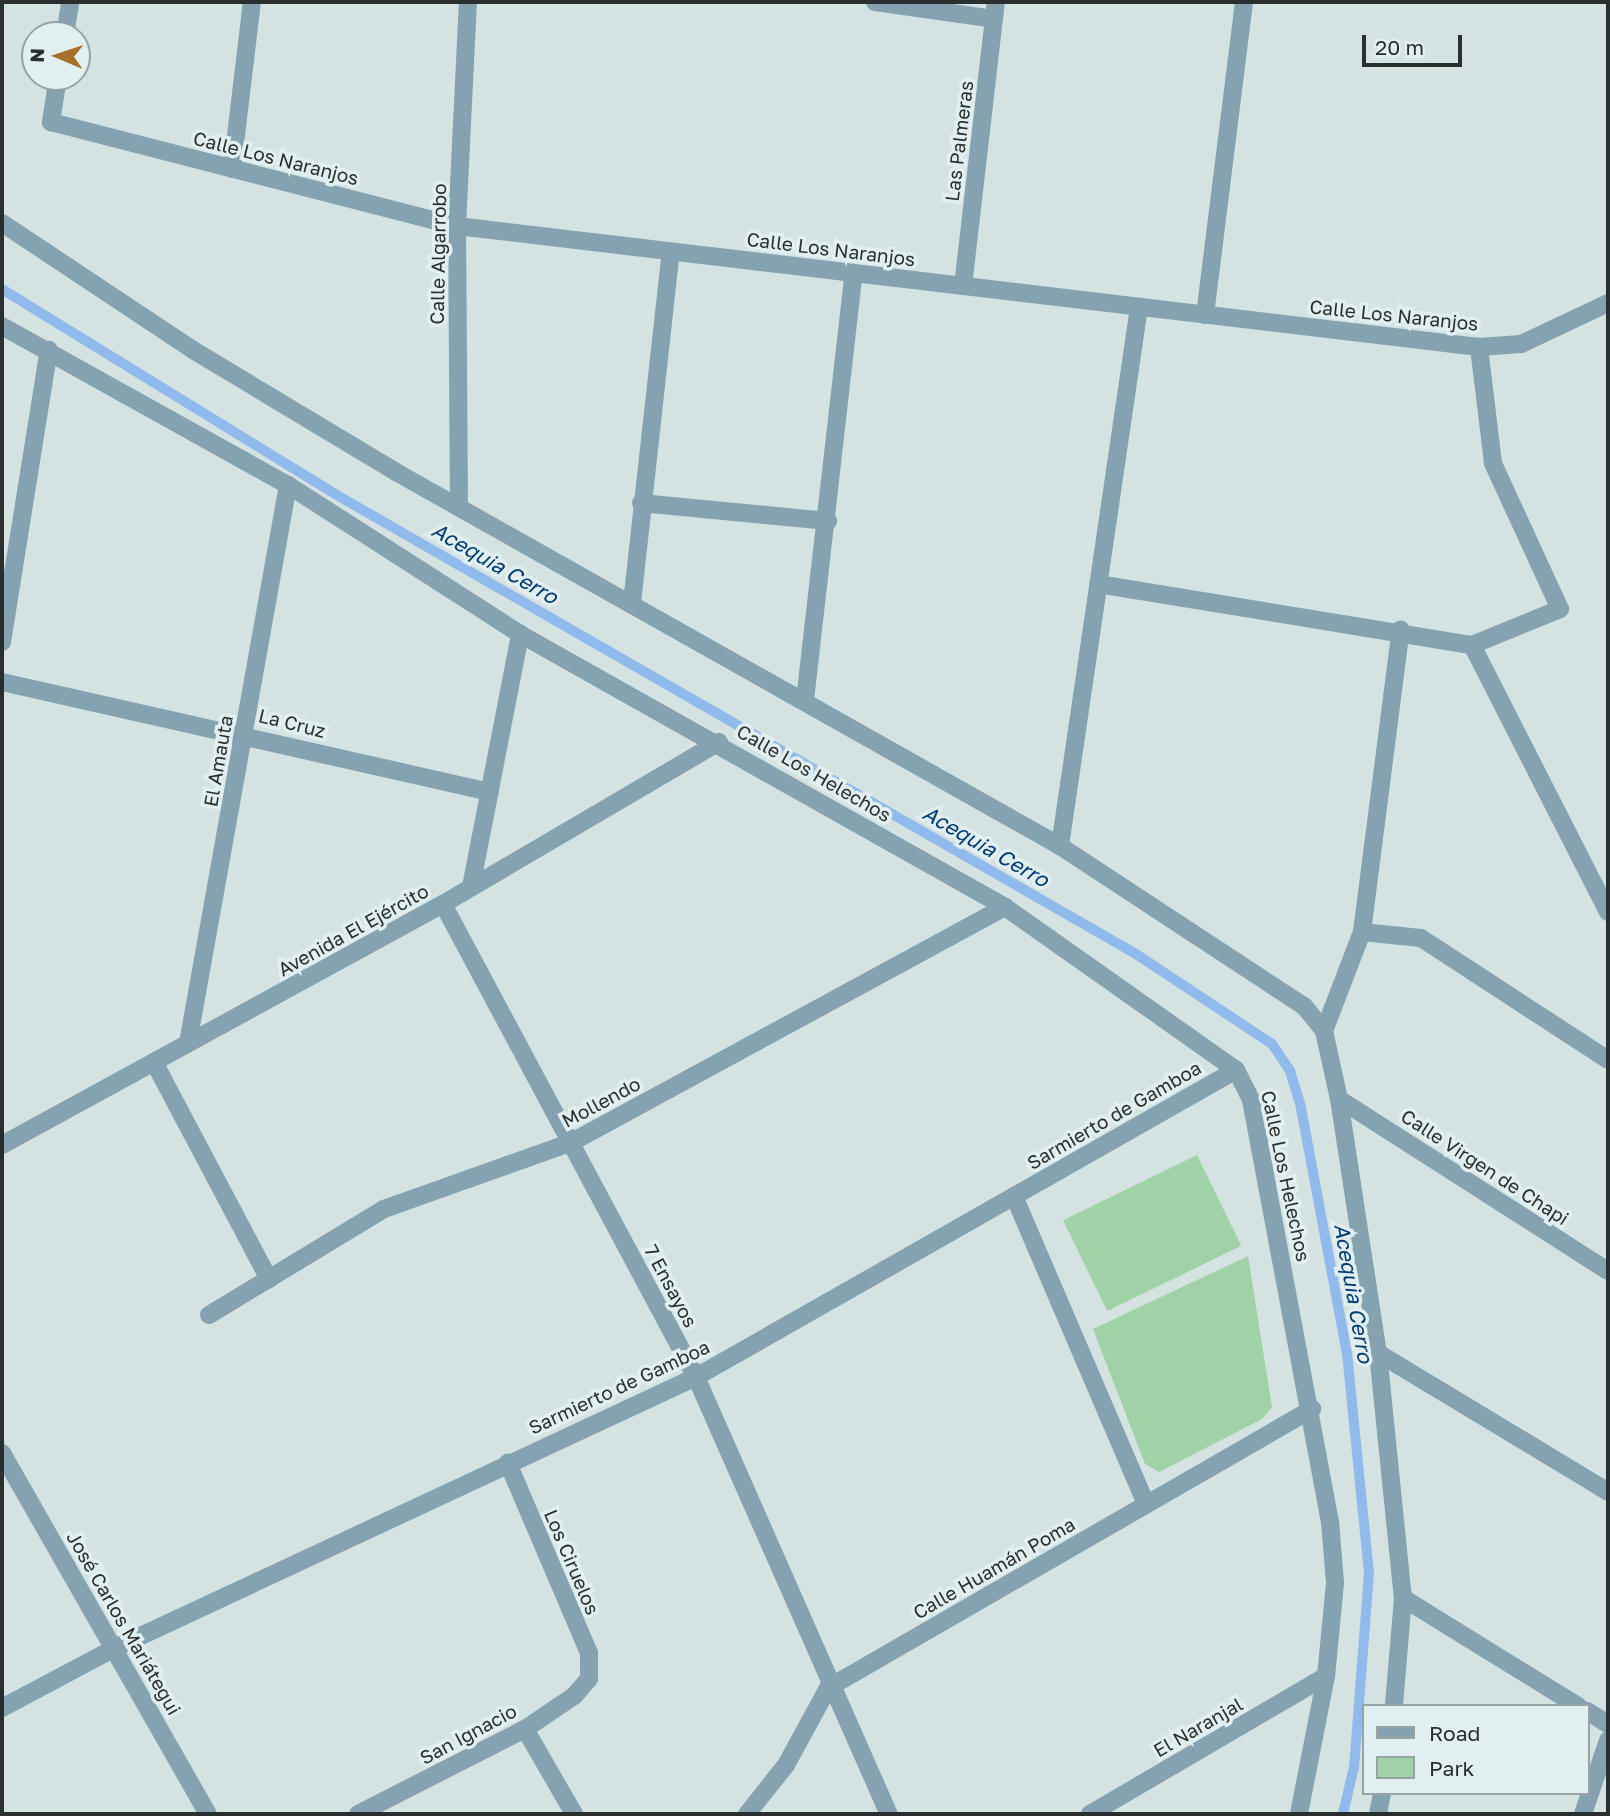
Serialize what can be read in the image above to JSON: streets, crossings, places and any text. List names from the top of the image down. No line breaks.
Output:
{"streets":{"street":["Las Palmeras","Calle Los Naranjos","Calle Algarrobo","La Cruz","El Amauta","Calle Los Helechos","Avenida El Ejército","Mollendo","Sarmierto de Gamboa","Calle Virgen de Chapi","7 Ensayos","Los Ciruelos","Calle Huamán Poma","José Carlos Mariátegui","El Naranjal","San Ignacio"]},"crossings":[["Las Palmeras","Calle Los Naranjos"],["Calle Los Naranjos","Calle Algarrobo"],["La Cruz","El Amauta"],["El Amauta","Avenida El Ejército"],["Calle Los Helechos","Avenida El Ejército"],["Calle Los Helechos","Mollendo"],["Calle Los Helechos","Sarmierto de Gamboa"],["Calle Los Helechos","Calle Huamán Poma"],["Calle Los Helechos","El Naranjal"],["Avenida El Ejército","7 Ensayos"],["Mollendo","7 Ensayos"],["Sarmierto de Gamboa","7 Ensayos"],["Sarmierto de Gamboa","Los Ciruelos"],["Sarmierto de Gamboa","José Carlos Mariátegui"],["7 Ensayos","Calle Huamán Poma"],["Los Ciruelos","San Ignacio"]],"water":["Acequia Cerro"],"legend":["Road","Park"],"scale_bar":"20 m","north":"left"}
